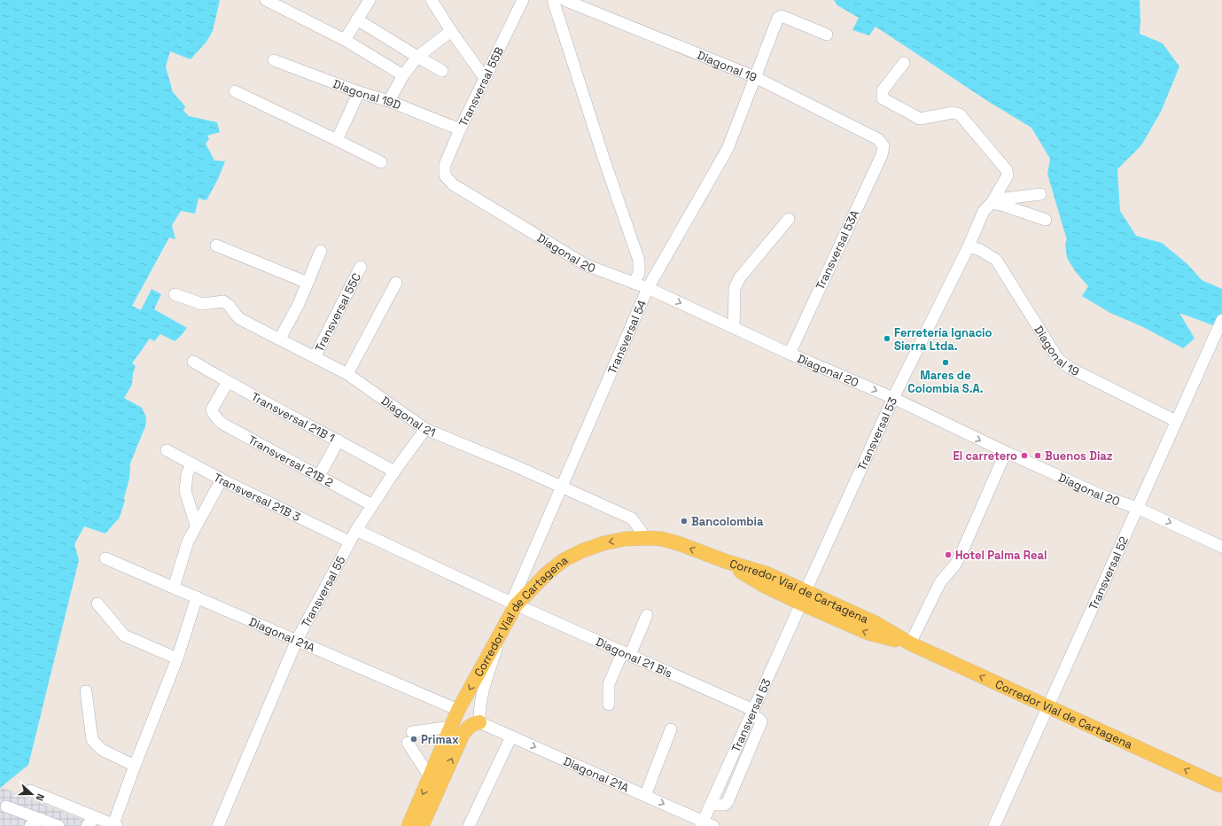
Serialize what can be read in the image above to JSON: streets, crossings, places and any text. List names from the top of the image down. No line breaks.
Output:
{"streets":{"main road":["Corredor Vial de Cartagena"],"street":["Diagonal 19","Transversal 55B","Diagonal 19D","Transversal 53A","Diagonal 20","Transversal 55C","Transversal 54","Diagonal 21","Transversal 21B 1","Transversal 53","Transversal 21B 2","Transversal 21B 3","Transversal 52","Transversal 55","Diagonal 21A","Diagonal 21 Bis"]},"crossings":[["Diagonal 19","Transversal 53A"],["Diagonal 19","Transversal 54"],["Diagonal 19","Transversal 53"],["Diagonal 19","Transversal 52"],["Transversal 55B","Diagonal 19D"],["Transversal 55B","Diagonal 20"],["Transversal 53A","Diagonal 20"],["Diagonal 20","Transversal 54"],["Diagonal 20","Transversal 53"],["Diagonal 20","Transversal 52"],["Transversal 55C","Diagonal 21"],["Transversal 54","Diagonal 21"],["Transversal 54","Corredor Vial de Cartagena"],["Transversal 54","Diagonal 21 Bis"],["Diagonal 21","Transversal 55"],["Diagonal 21","Corredor Vial de Cartagena"],["Transversal 21B 1","Transversal 21B 2"],["Transversal 21B 1","Transversal 55"],["Transversal 53","Corredor Vial de Cartagena"],["Transversal 53","Diagonal 21A"],["Transversal 53","Diagonal 21 Bis"],["Transversal 21B 2","Transversal 55"],["Transversal 21B 3","Transversal 55"],["Transversal 52","Corredor Vial de Cartagena"],["Transversal 55","Diagonal 21A"],["Corredor Vial de Cartagena","Diagonal 21A"],["Corredor Vial de Cartagena","Diagonal 21 Bis"]],"one_way":["Diagonal 20","Corredor Vial de Cartagena"],"places":["Ferretería Ignacio Sierra Ltda.","Mares de Colombia S.A.","El carretero","Buenos Diaz","Bancolombia","Hotel Palma Real","Primax"],"north":"right"}
